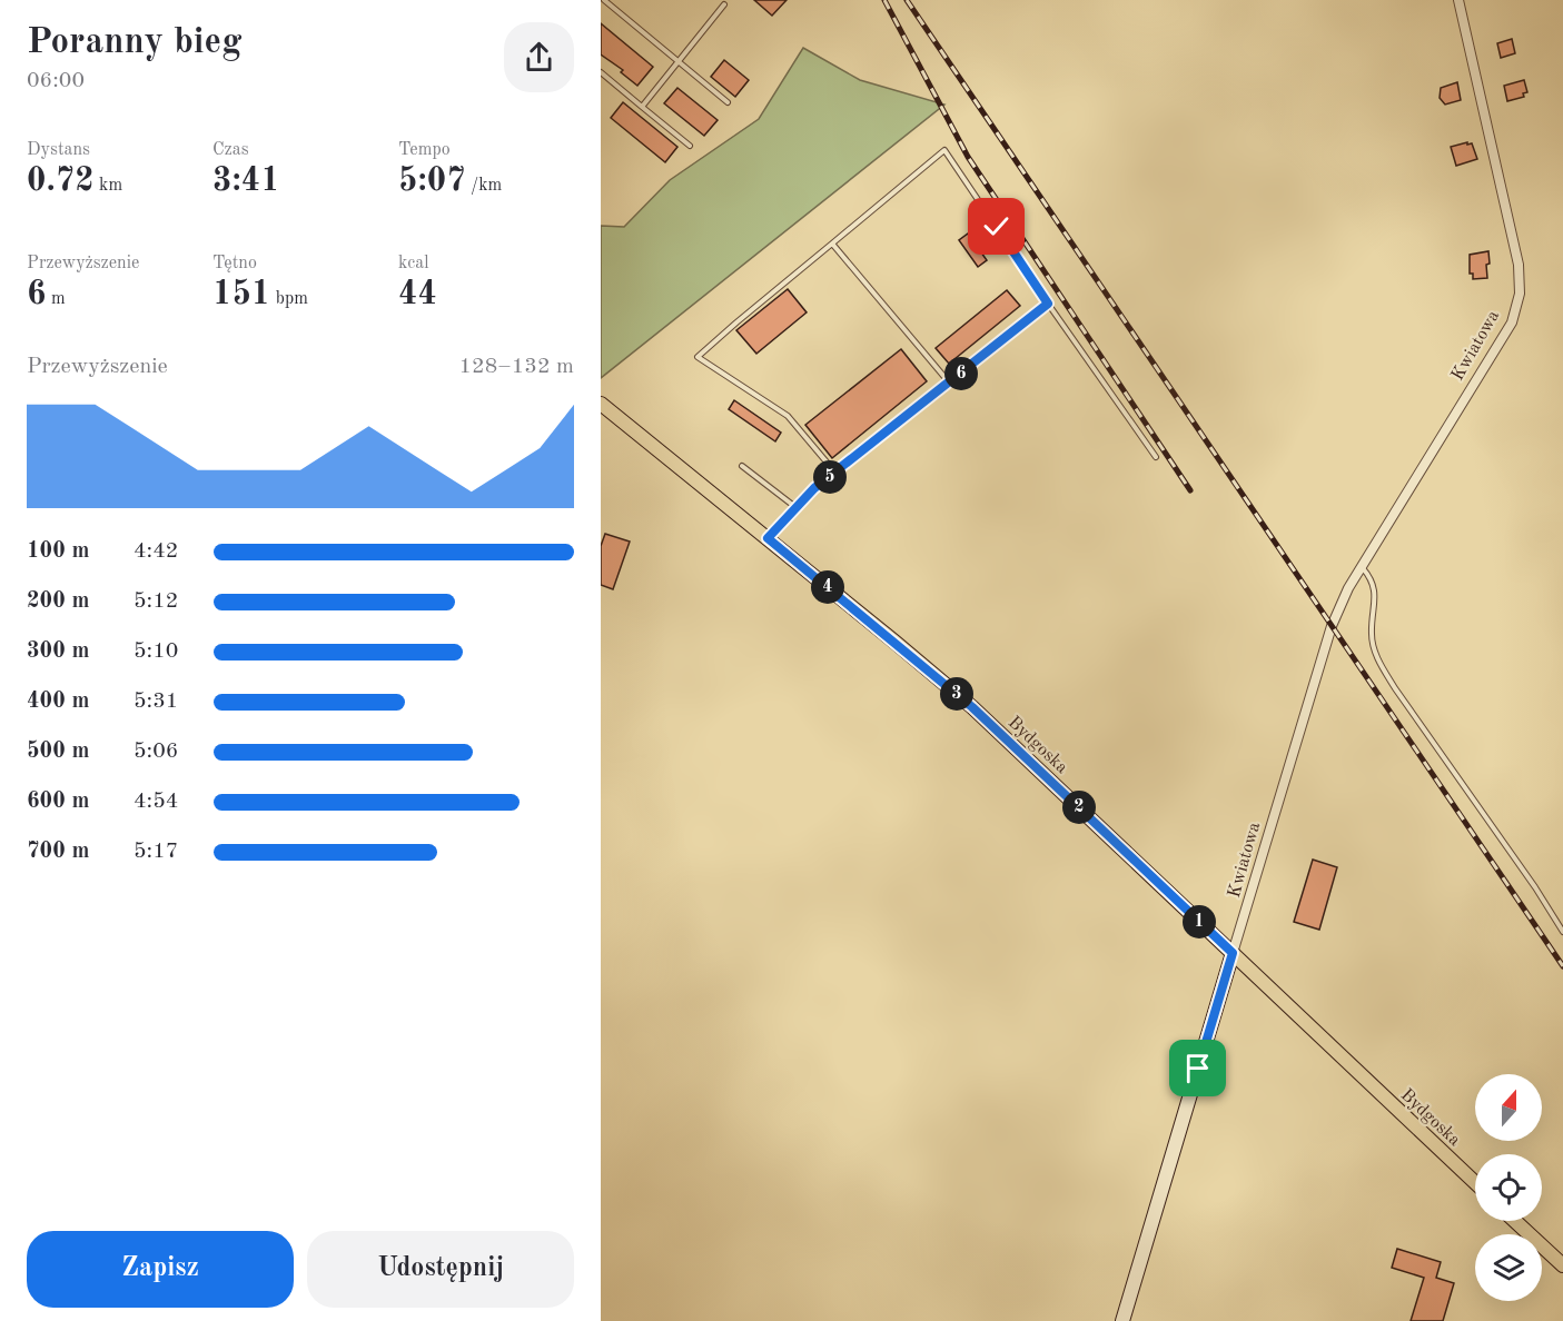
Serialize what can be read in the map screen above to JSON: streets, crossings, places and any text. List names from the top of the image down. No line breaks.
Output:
{"streets":{"main road":["Bydgoska"],"street":["Kwiatowa"]},"crossings":[["Kwiatowa","Bydgoska"]],"north":"top","page":{"heading":["Poranny bieg","06:00"],"stats":[["Dystans","0.72 km"],["Czas","3:41"],["Tempo","5:07 /km"],["Przewyższenie","6 m"],["Tętno","151 bpm"],["kcal","44"]],"chart":["Przewyższenie","128–132 m"],"pins":["6","5","4","3","2","1"],"list":[{"name":"100 m","note":"4:42"},{"name":"200 m","note":"5:12"},{"name":"300 m","note":"5:10"},{"name":"400 m","note":"5:31"},{"name":"500 m","note":"5:06"},{"name":"600 m","note":"4:54"},{"name":"700 m","note":"5:17"}],"buttons":["Zapisz","Udostępnij"]}}
